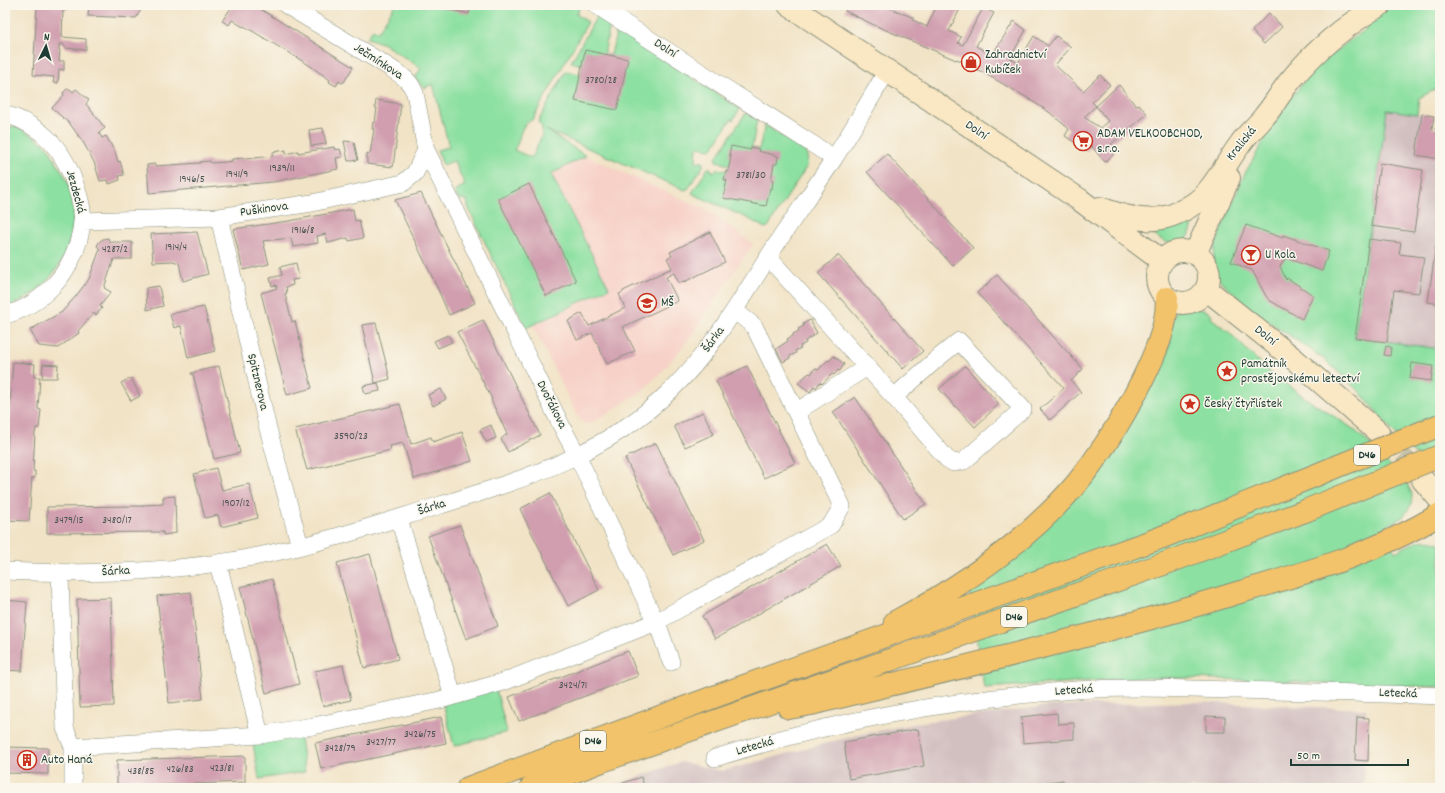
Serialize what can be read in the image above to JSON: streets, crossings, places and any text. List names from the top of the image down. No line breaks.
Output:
{"streets":{"highway":["D46"],"main road":["Dolní","Kralická"],"street":["Ječmínkova","Jezdecká","Puškinova","Šárka","Spitznerova","Dvořákova","Letecká"]},"crossings":[["Dolní","Kralická"],["Dolní","Šárka"],["Ječmínkova","Puškinova"],["Ječmínkova","Dvořákova"],["Jezdecká","Puškinova"],["Puškinova","Spitznerova"],["Puškinova","Dvořákova"],["Šárka","Spitznerova"],["Šárka","Dvořákova"]],"places":{"shop":["Zahradnictví Kubíček"],"supermarket":["ADAM VELKOOBCHOD, s.r.o."],"bar":["U Kola"],"school or university":["MŠ"],"place":["Památník prostějovskému letectví","Český čtyřlístek"],"building":["Auto Haná"]},"house_numbers":["3780/28","1939/11","1941/9","3781/30","1946/5","1916/8","1914/4","4287/2","3590/23","1907/12","3479/15","3480/17","3424/71","3426/75","3427/77","3428/79","423/81","426/83","438/85"],"scale_bar":"50 m","north":"top"}
